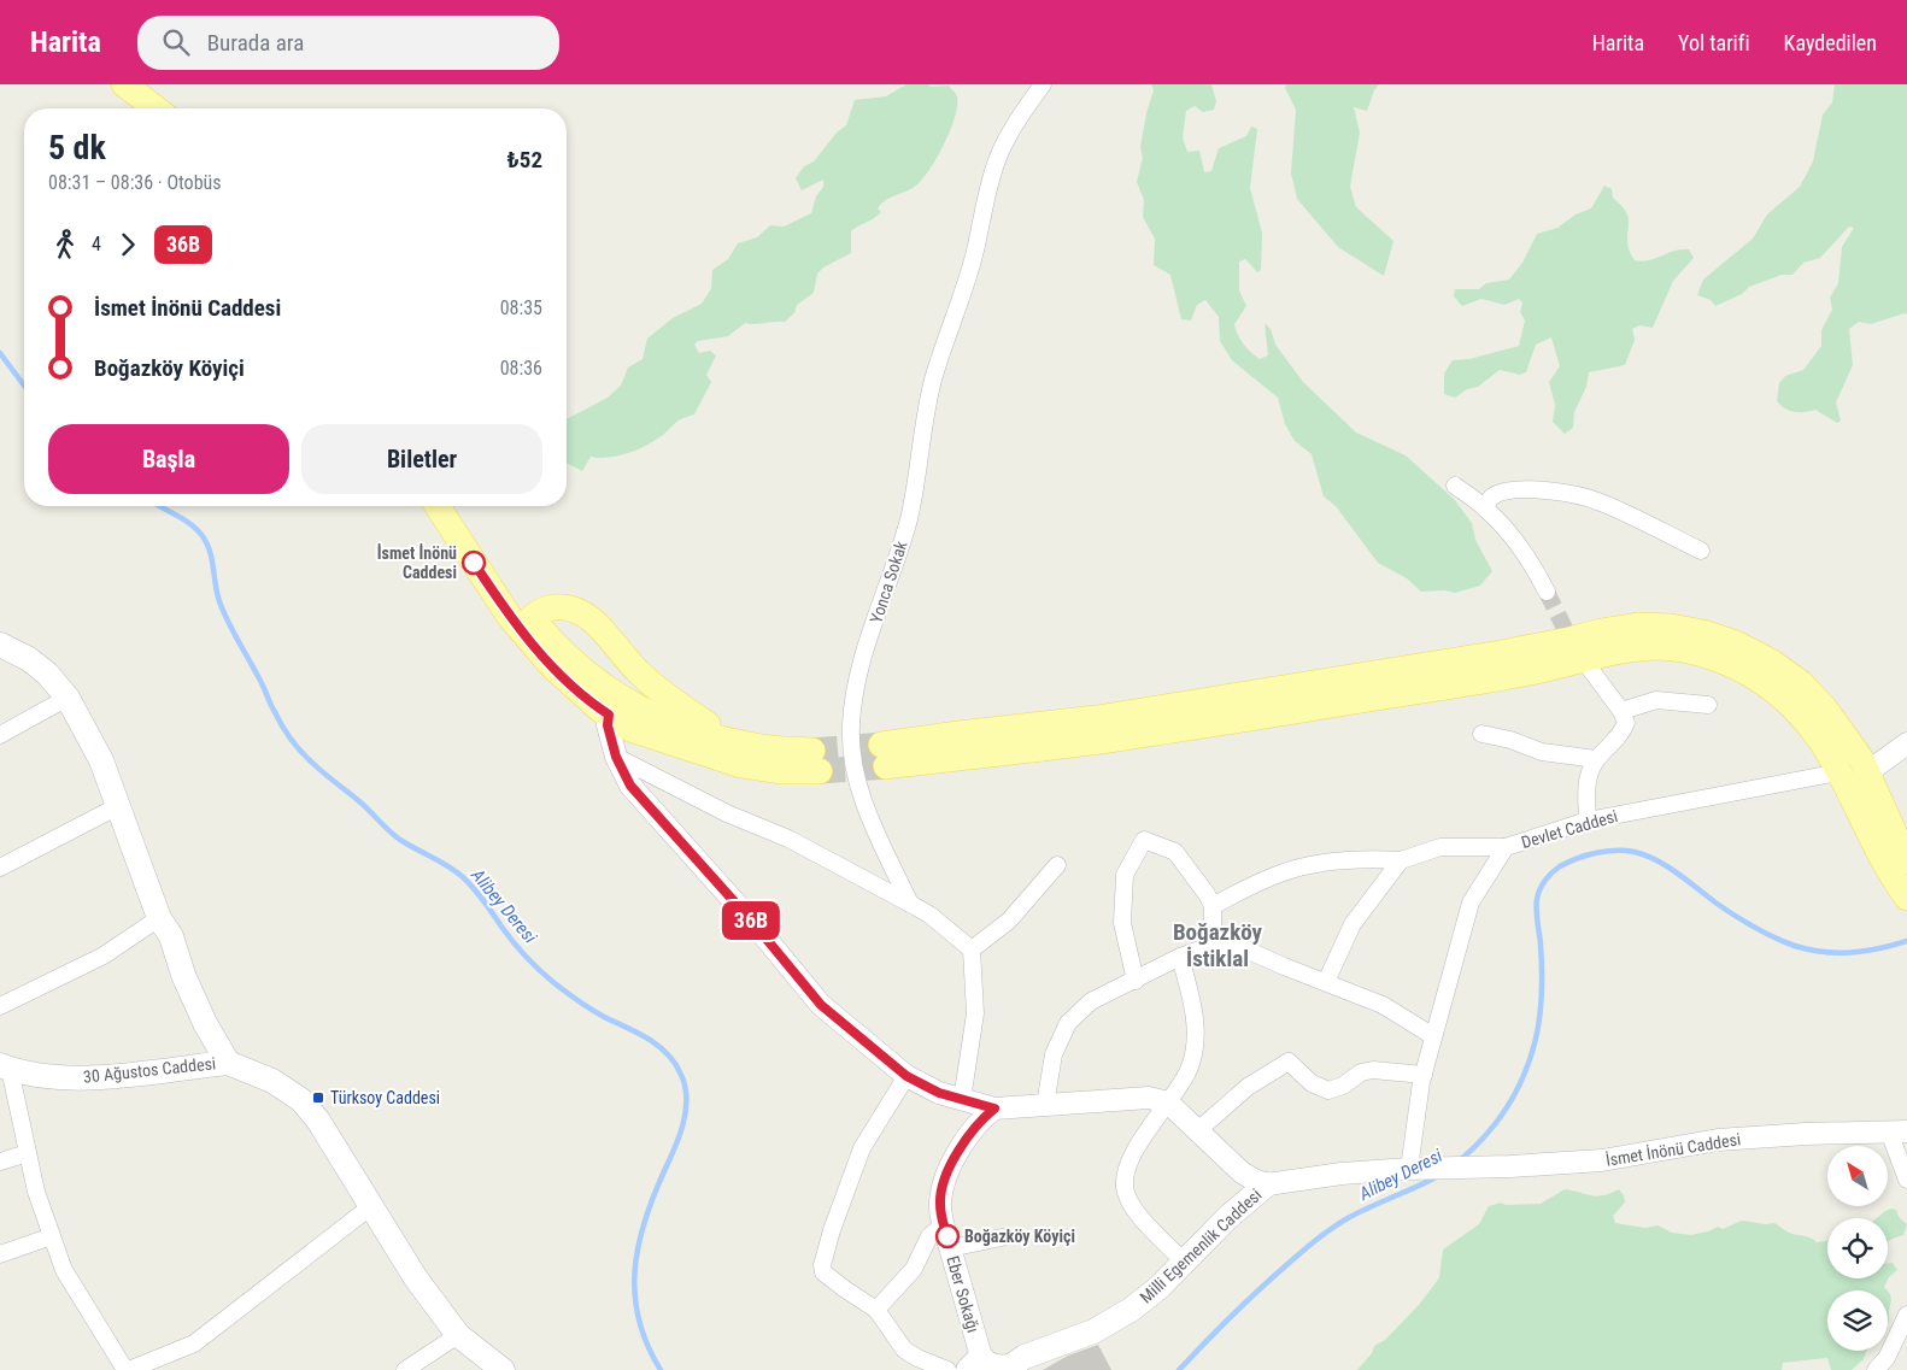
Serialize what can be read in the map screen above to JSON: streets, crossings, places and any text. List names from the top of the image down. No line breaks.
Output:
{"streets":{"main road":["30 Ağustos Caddesi","Milli Egemenlik Caddesi"],"street":["Yonca Sokak","Devlet Caddesi","İsmet İnönü Caddesi","Eber Sokağı"]},"crossings":[["Devlet Caddesi","İsmet İnönü Caddesi"],["Milli Egemenlik Caddesi","Eber Sokağı"]],"districts":["Boğazköy İstiklal"],"water":["Alibey Deresi"],"places":{"other":["İsmet İnönü Caddesi","Boğazköy Köyiçi"],"transit":["Türksoy Caddesi"]},"lines":["bus line 36B"],"north":"top left","page":{"header":"Harita","search":"Burada ara","nav":["Harita","Yol tarifi","Kaydedilen"],"on_map":"36B","heading":["5 dk","08:31 – 08:36 · Otobüs","₺52"],"legs":["4","36B"],"list":[{"name":"İsmet İnönü Caddesi","value":"08:35"},{"name":"Boğazköy Köyiçi","value":"08:36"}],"buttons":["Başla","Biletler"]}}
